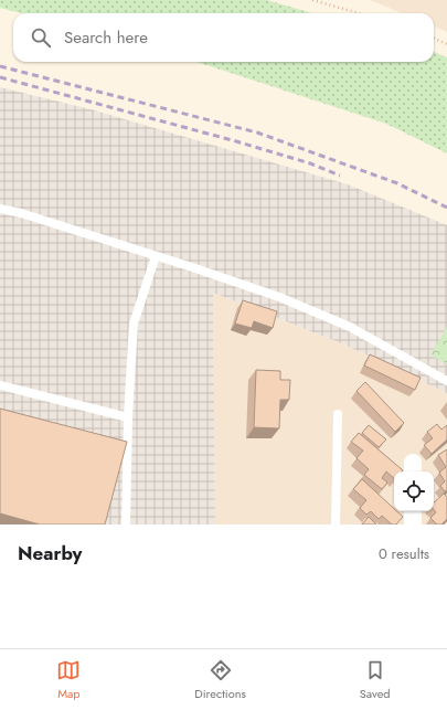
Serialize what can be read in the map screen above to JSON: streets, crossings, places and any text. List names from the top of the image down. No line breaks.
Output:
{"page":{"search":"Search here","heading":["Nearby","0 results"],"nav":["Map","Directions","Saved"]}}
